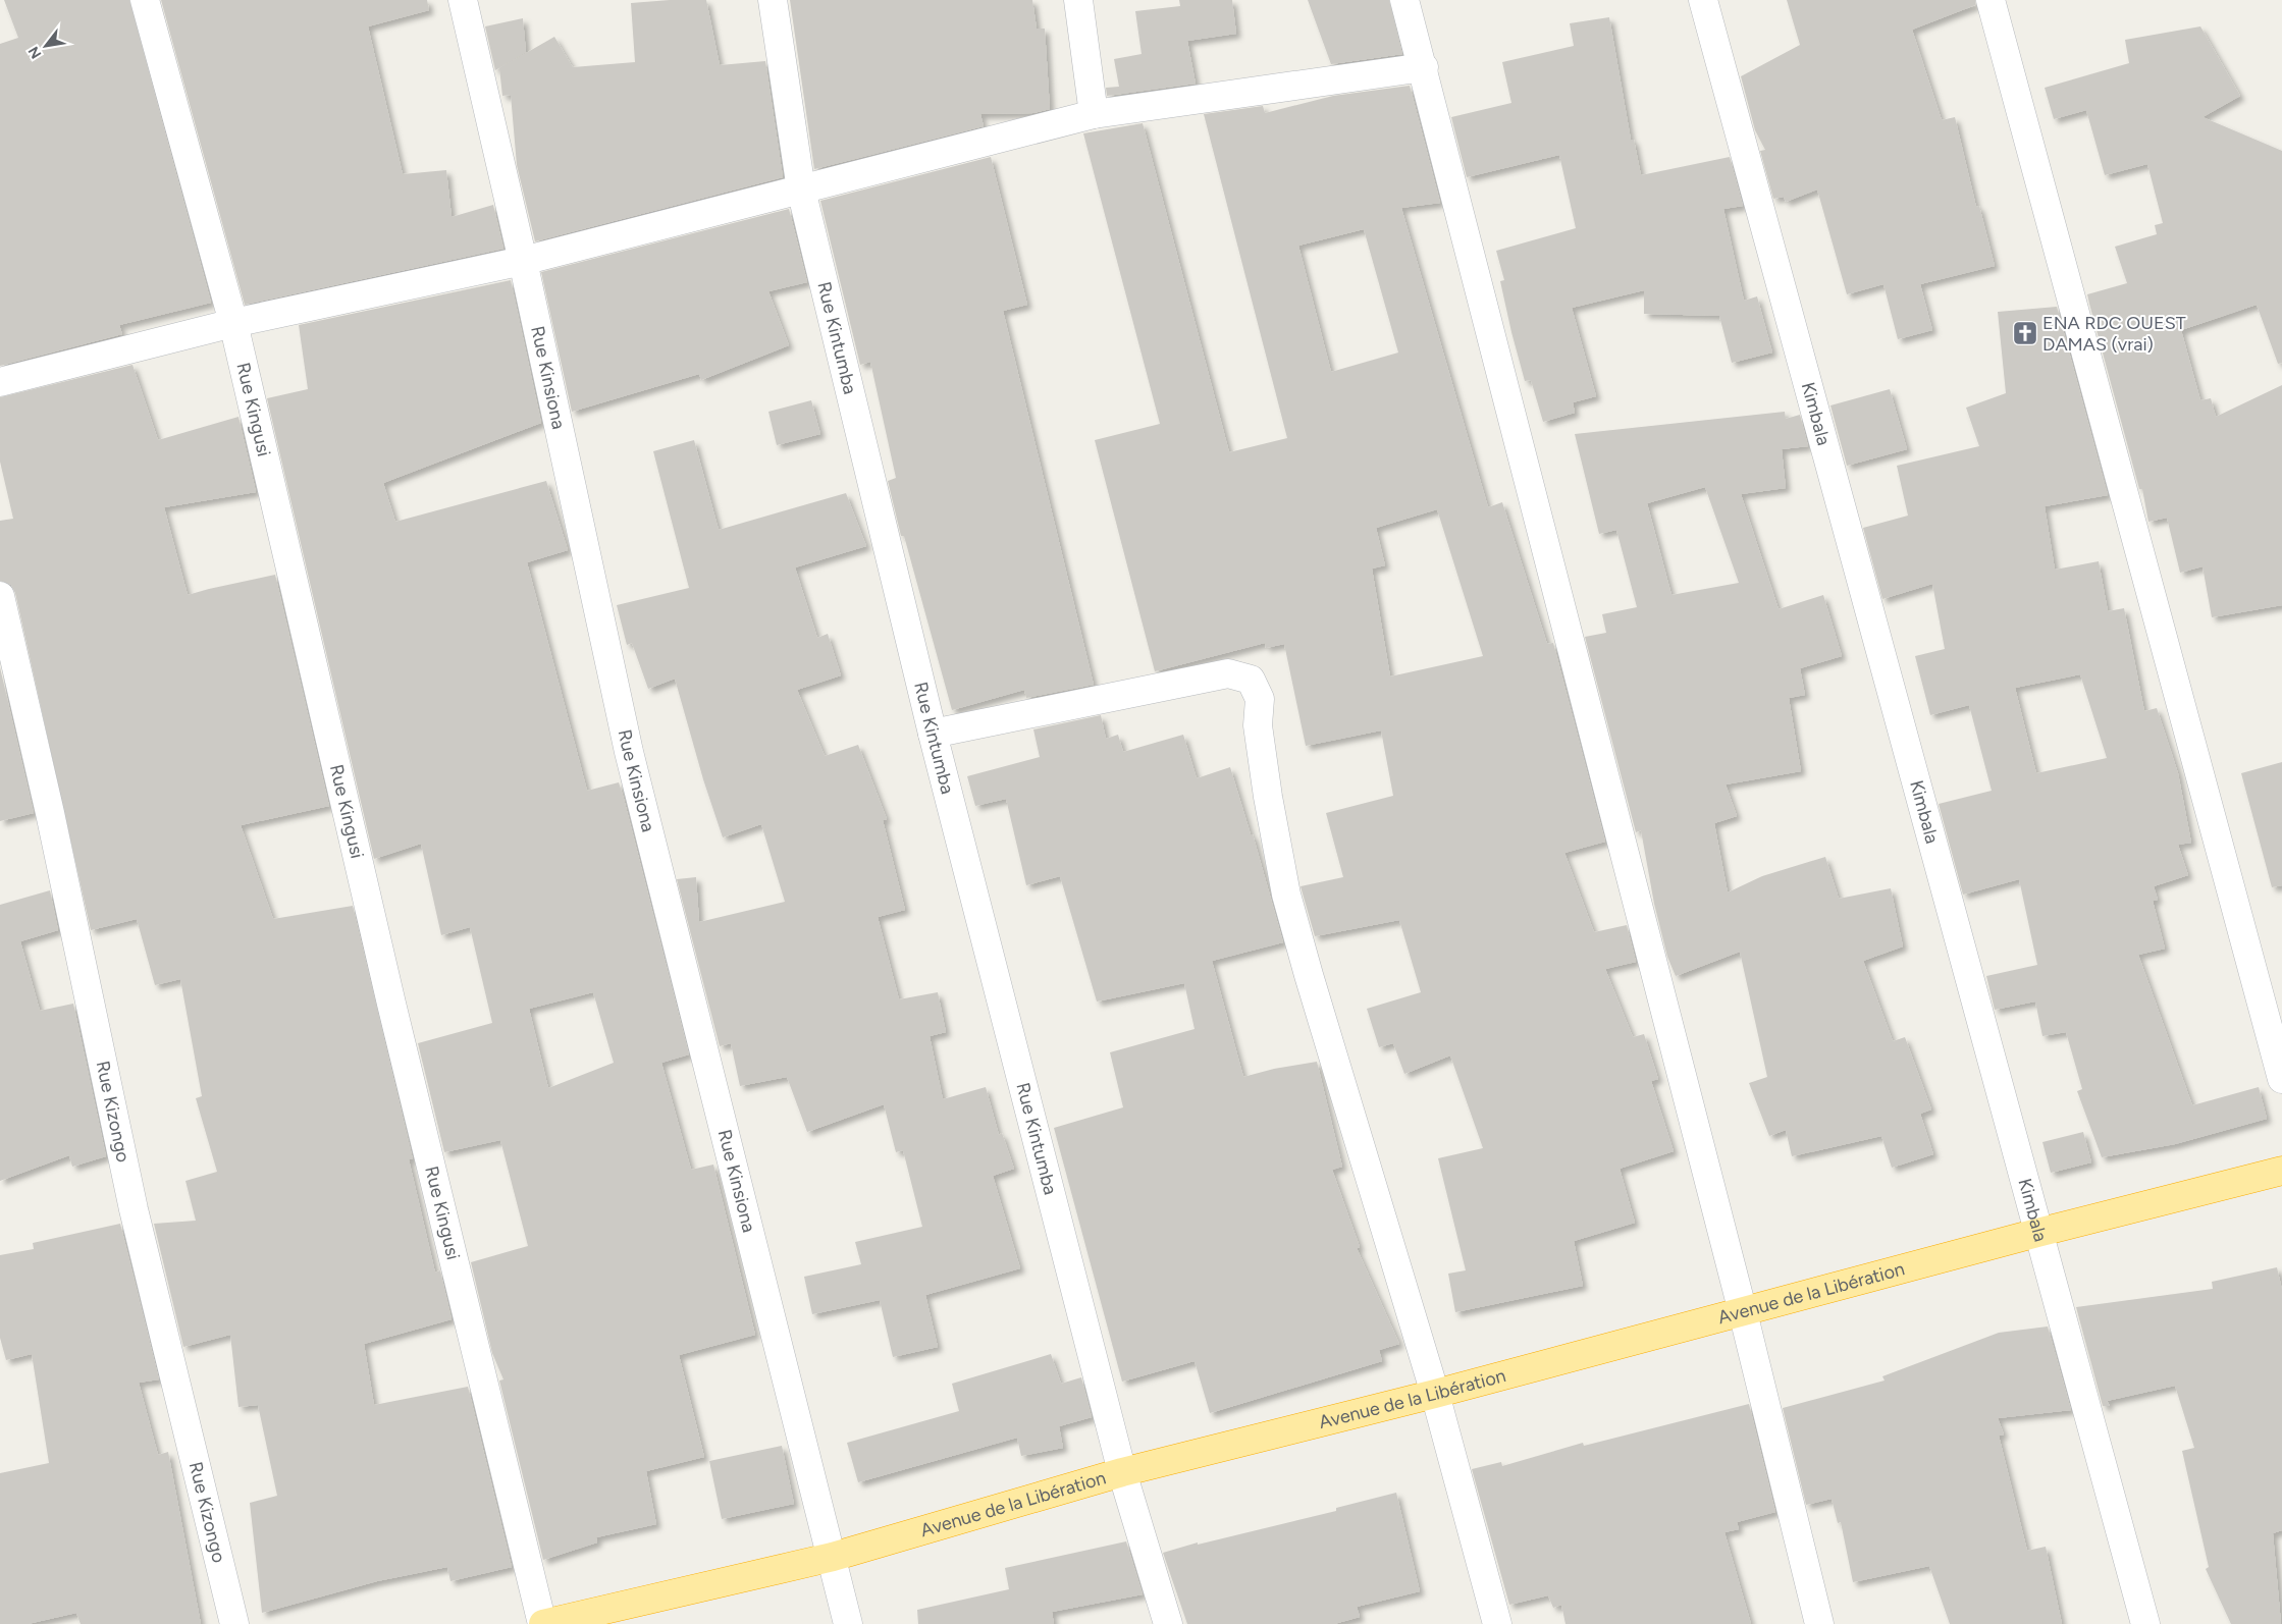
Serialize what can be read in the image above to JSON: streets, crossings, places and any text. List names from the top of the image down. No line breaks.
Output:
{"streets":{"highway":["Avenue de la Libération"],"street":["Rue Kintumba","Rue Kinsiona","Rue Kingusi","Kimbala","Rue Kizongo"]},"crossings":[["Rue Kintumba","Avenue de la Libération"],["Rue Kinsiona","Avenue de la Libération"],["Rue Kingusi","Avenue de la Libération"],["Kimbala","Avenue de la Libération"]],"places":{"church":["ENA RDC OUEST DAMAS (vrai)"]},"north":"bottom left"}
